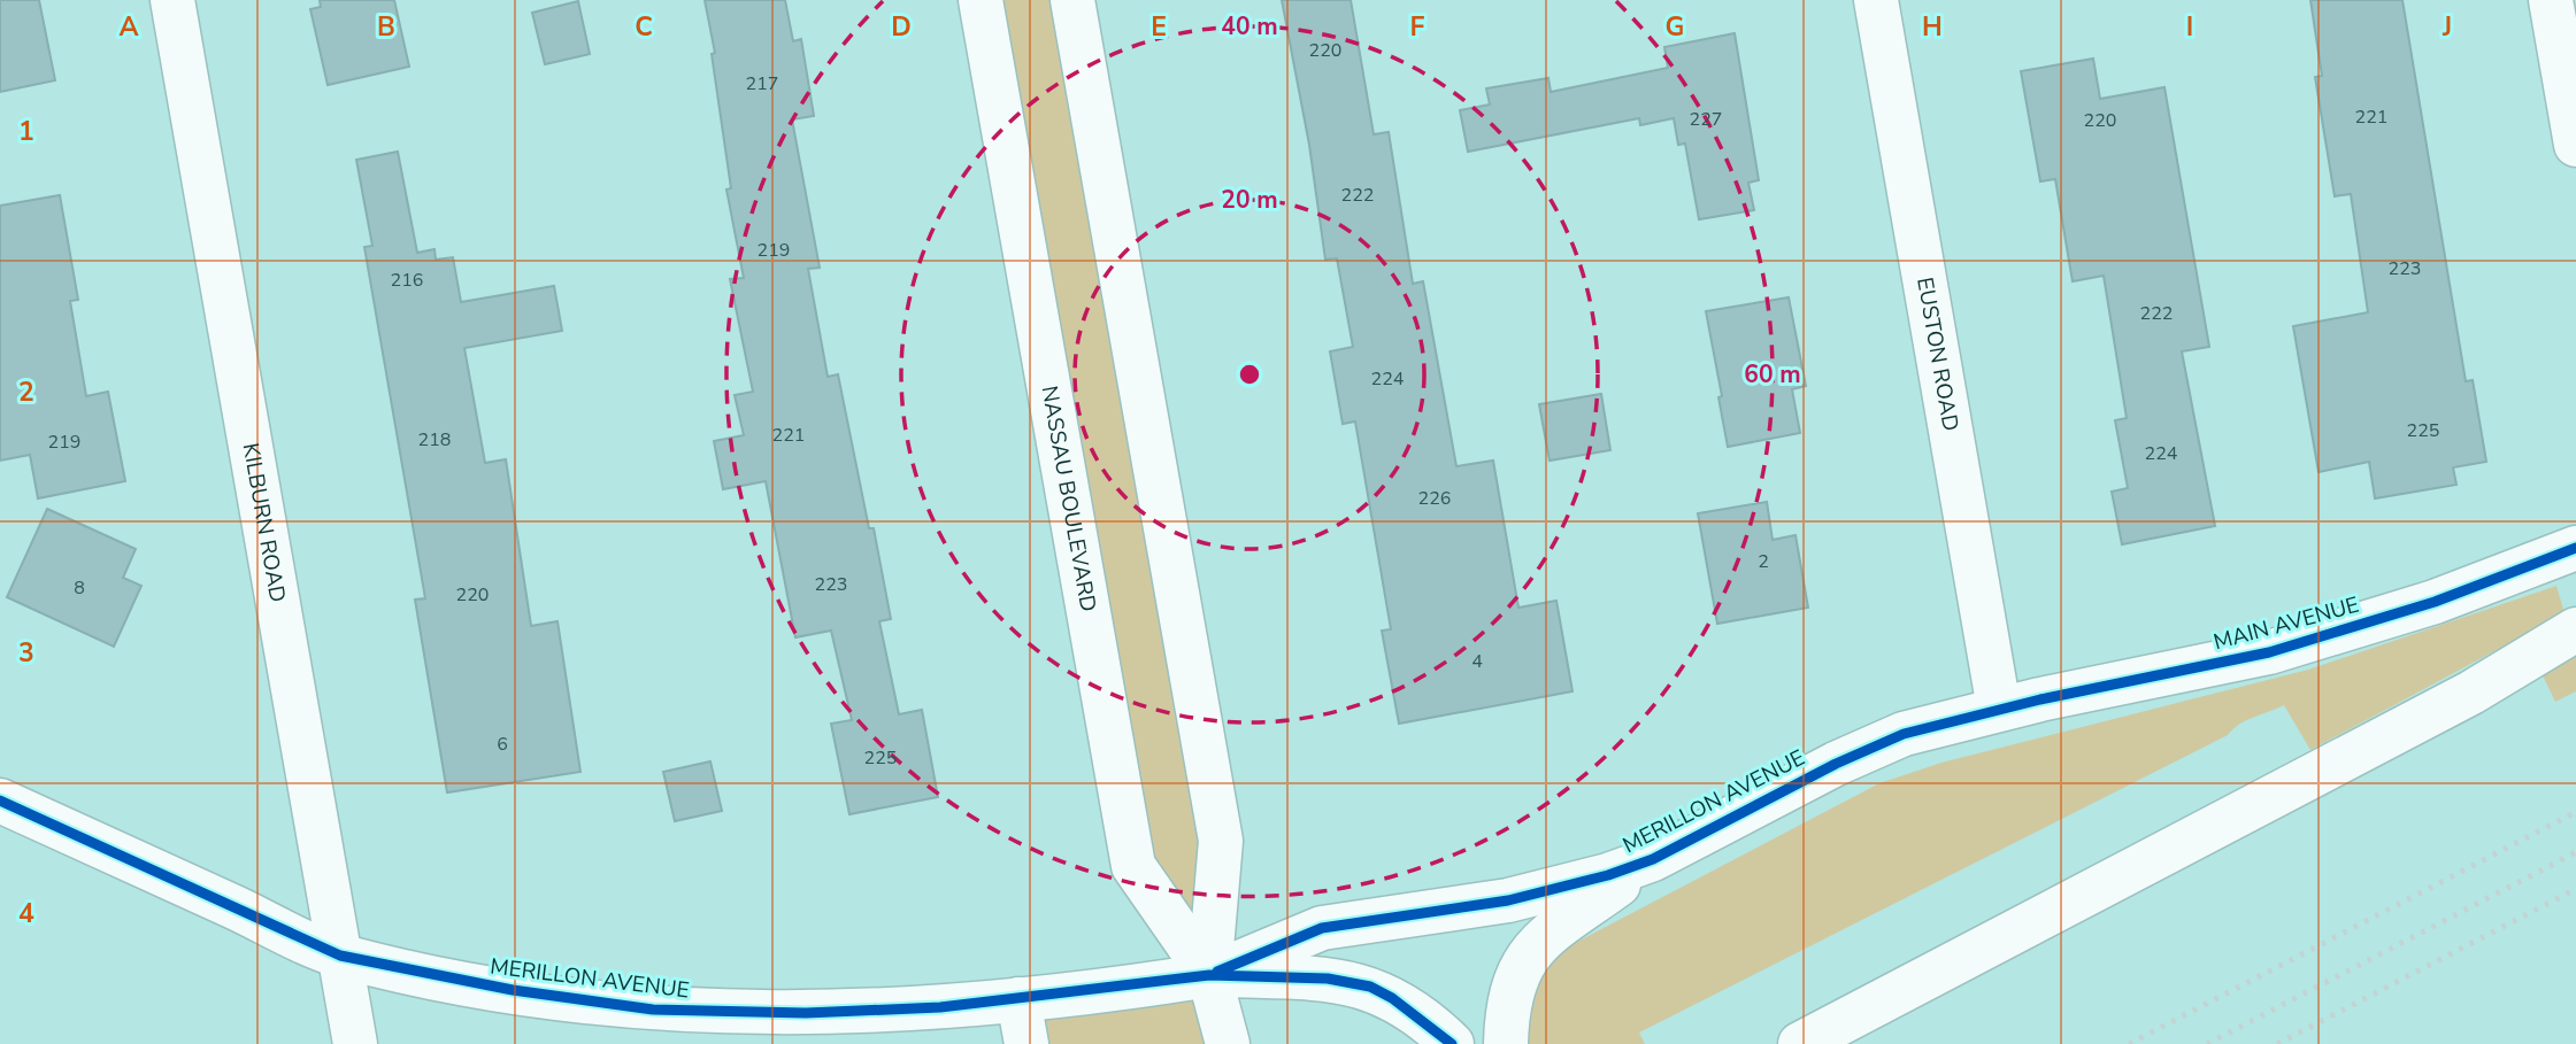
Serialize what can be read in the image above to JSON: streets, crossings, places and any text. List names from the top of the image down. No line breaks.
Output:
{"streets":{"street":["EUSTON ROAD","NASSAU BOULEVARD","KILBURN ROAD","MAIN AVENUE","MERILLON AVENUE"]},"crossings":[["EUSTON ROAD","MAIN AVENUE"],["EUSTON ROAD","MERILLON AVENUE"],["NASSAU BOULEVARD","MERILLON AVENUE"],["KILBURN ROAD","MERILLON AVENUE"],["MAIN AVENUE","MERILLON AVENUE"]],"house_numbers":["220","217","221","227","220","222","219","223","216","222","224","225","221","218","219","224","226","2","223","8","220","4","6","225"],"grid":{"columns":["A","B","C","D","E","F","G","H","I","J"],"rows":["1","2","3","4"]},"rings":["40 m","20 m","60 m"]}
